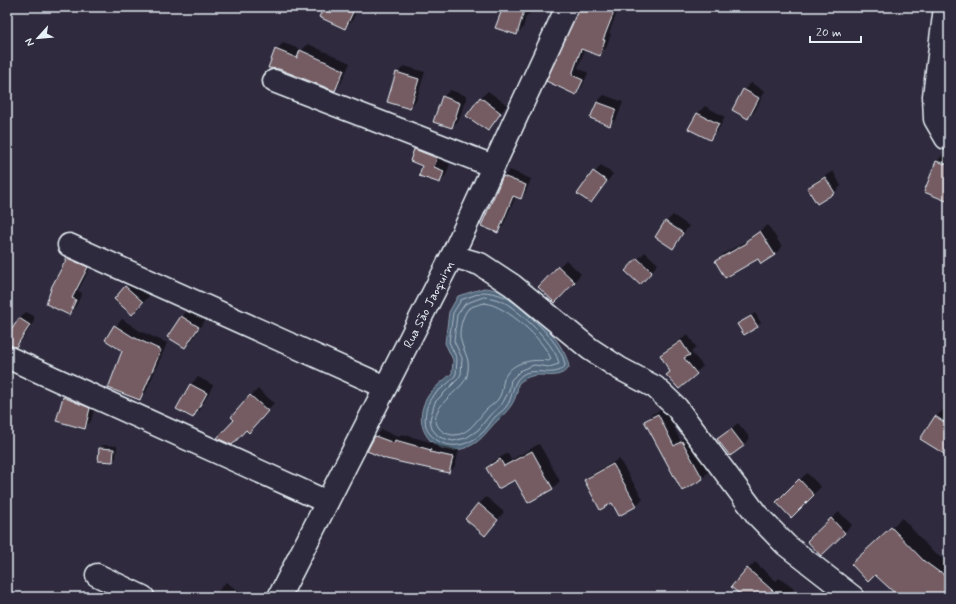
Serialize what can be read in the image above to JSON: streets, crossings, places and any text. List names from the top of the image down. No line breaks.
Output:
{"streets":{"street":["Rua São Jaoquim"]},"scale_bar":"20 m","north":"bottom left"}
